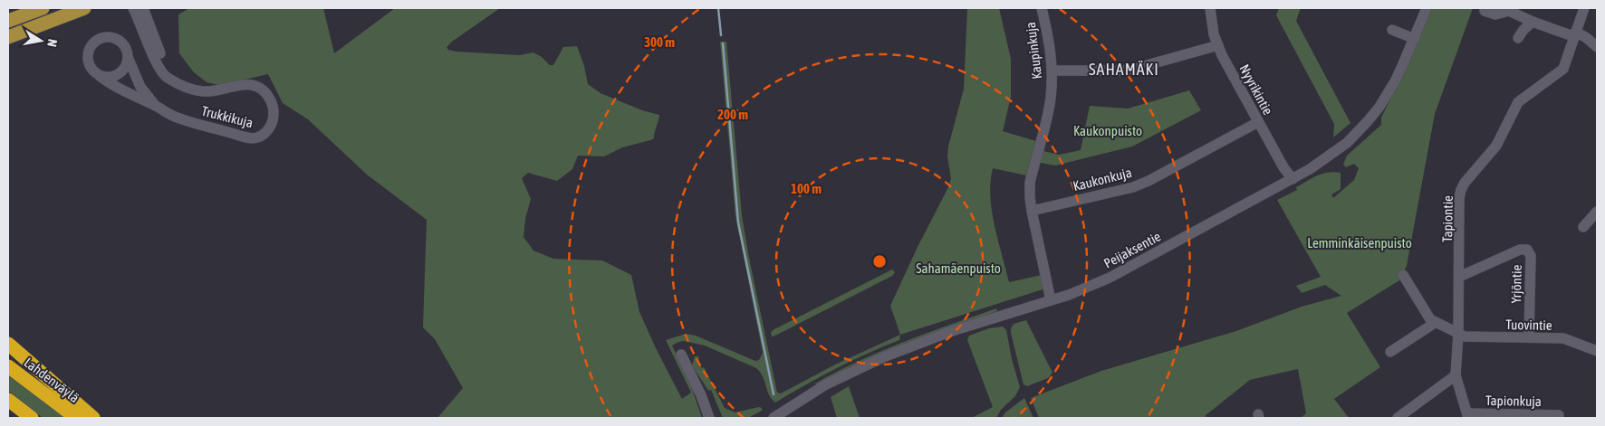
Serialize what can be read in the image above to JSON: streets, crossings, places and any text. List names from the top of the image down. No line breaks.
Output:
{"streets":{"highway":["Lahdenväylä"],"street":["Kaupinkuja","Nyyrikintie","Trukkikuja","Kaukonkuja","Tapiontie","Peijaksentie","Yrjöntie","Tuovintie","Tapionkuja"]},"crossings":[["Kaupinkuja","Kaukonkuja"],["Nyyrikintie","Kaukonkuja"],["Nyyrikintie","Peijaksentie"],["Tapiontie","Yrjöntie"],["Tapiontie","Tuovintie"],["Tapiontie","Tapionkuja"],["Yrjöntie","Tuovintie"]],"districts":["SAHAMÄKI"],"parks":["Kaukonpuisto","Lemminkäisenpuisto","Sahamäenpuisto"],"north":"right","rings":["300 m","200 m","100 m"]}
